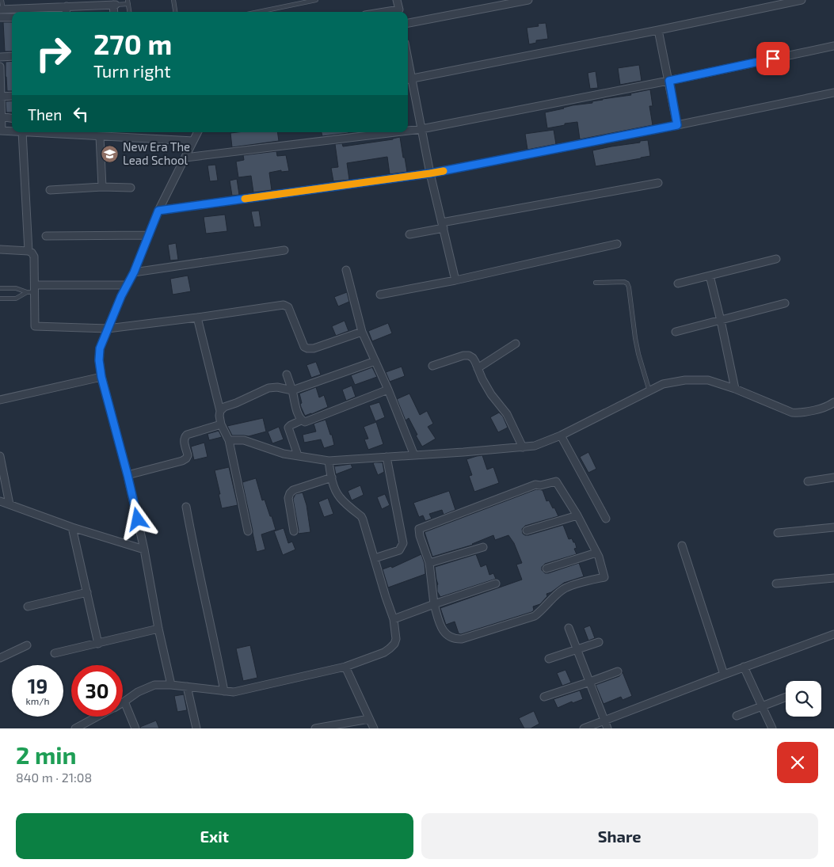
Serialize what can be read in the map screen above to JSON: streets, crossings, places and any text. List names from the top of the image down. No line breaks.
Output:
{"places":{"school or university":["New Era The Lead School"]},"page":{"turn":["270 m","Turn right"],"then":"Then","speed":"19 km/h","limit":"30","heading":["2 min","840 m · 21:08"],"buttons":["Exit","Share"]}}
